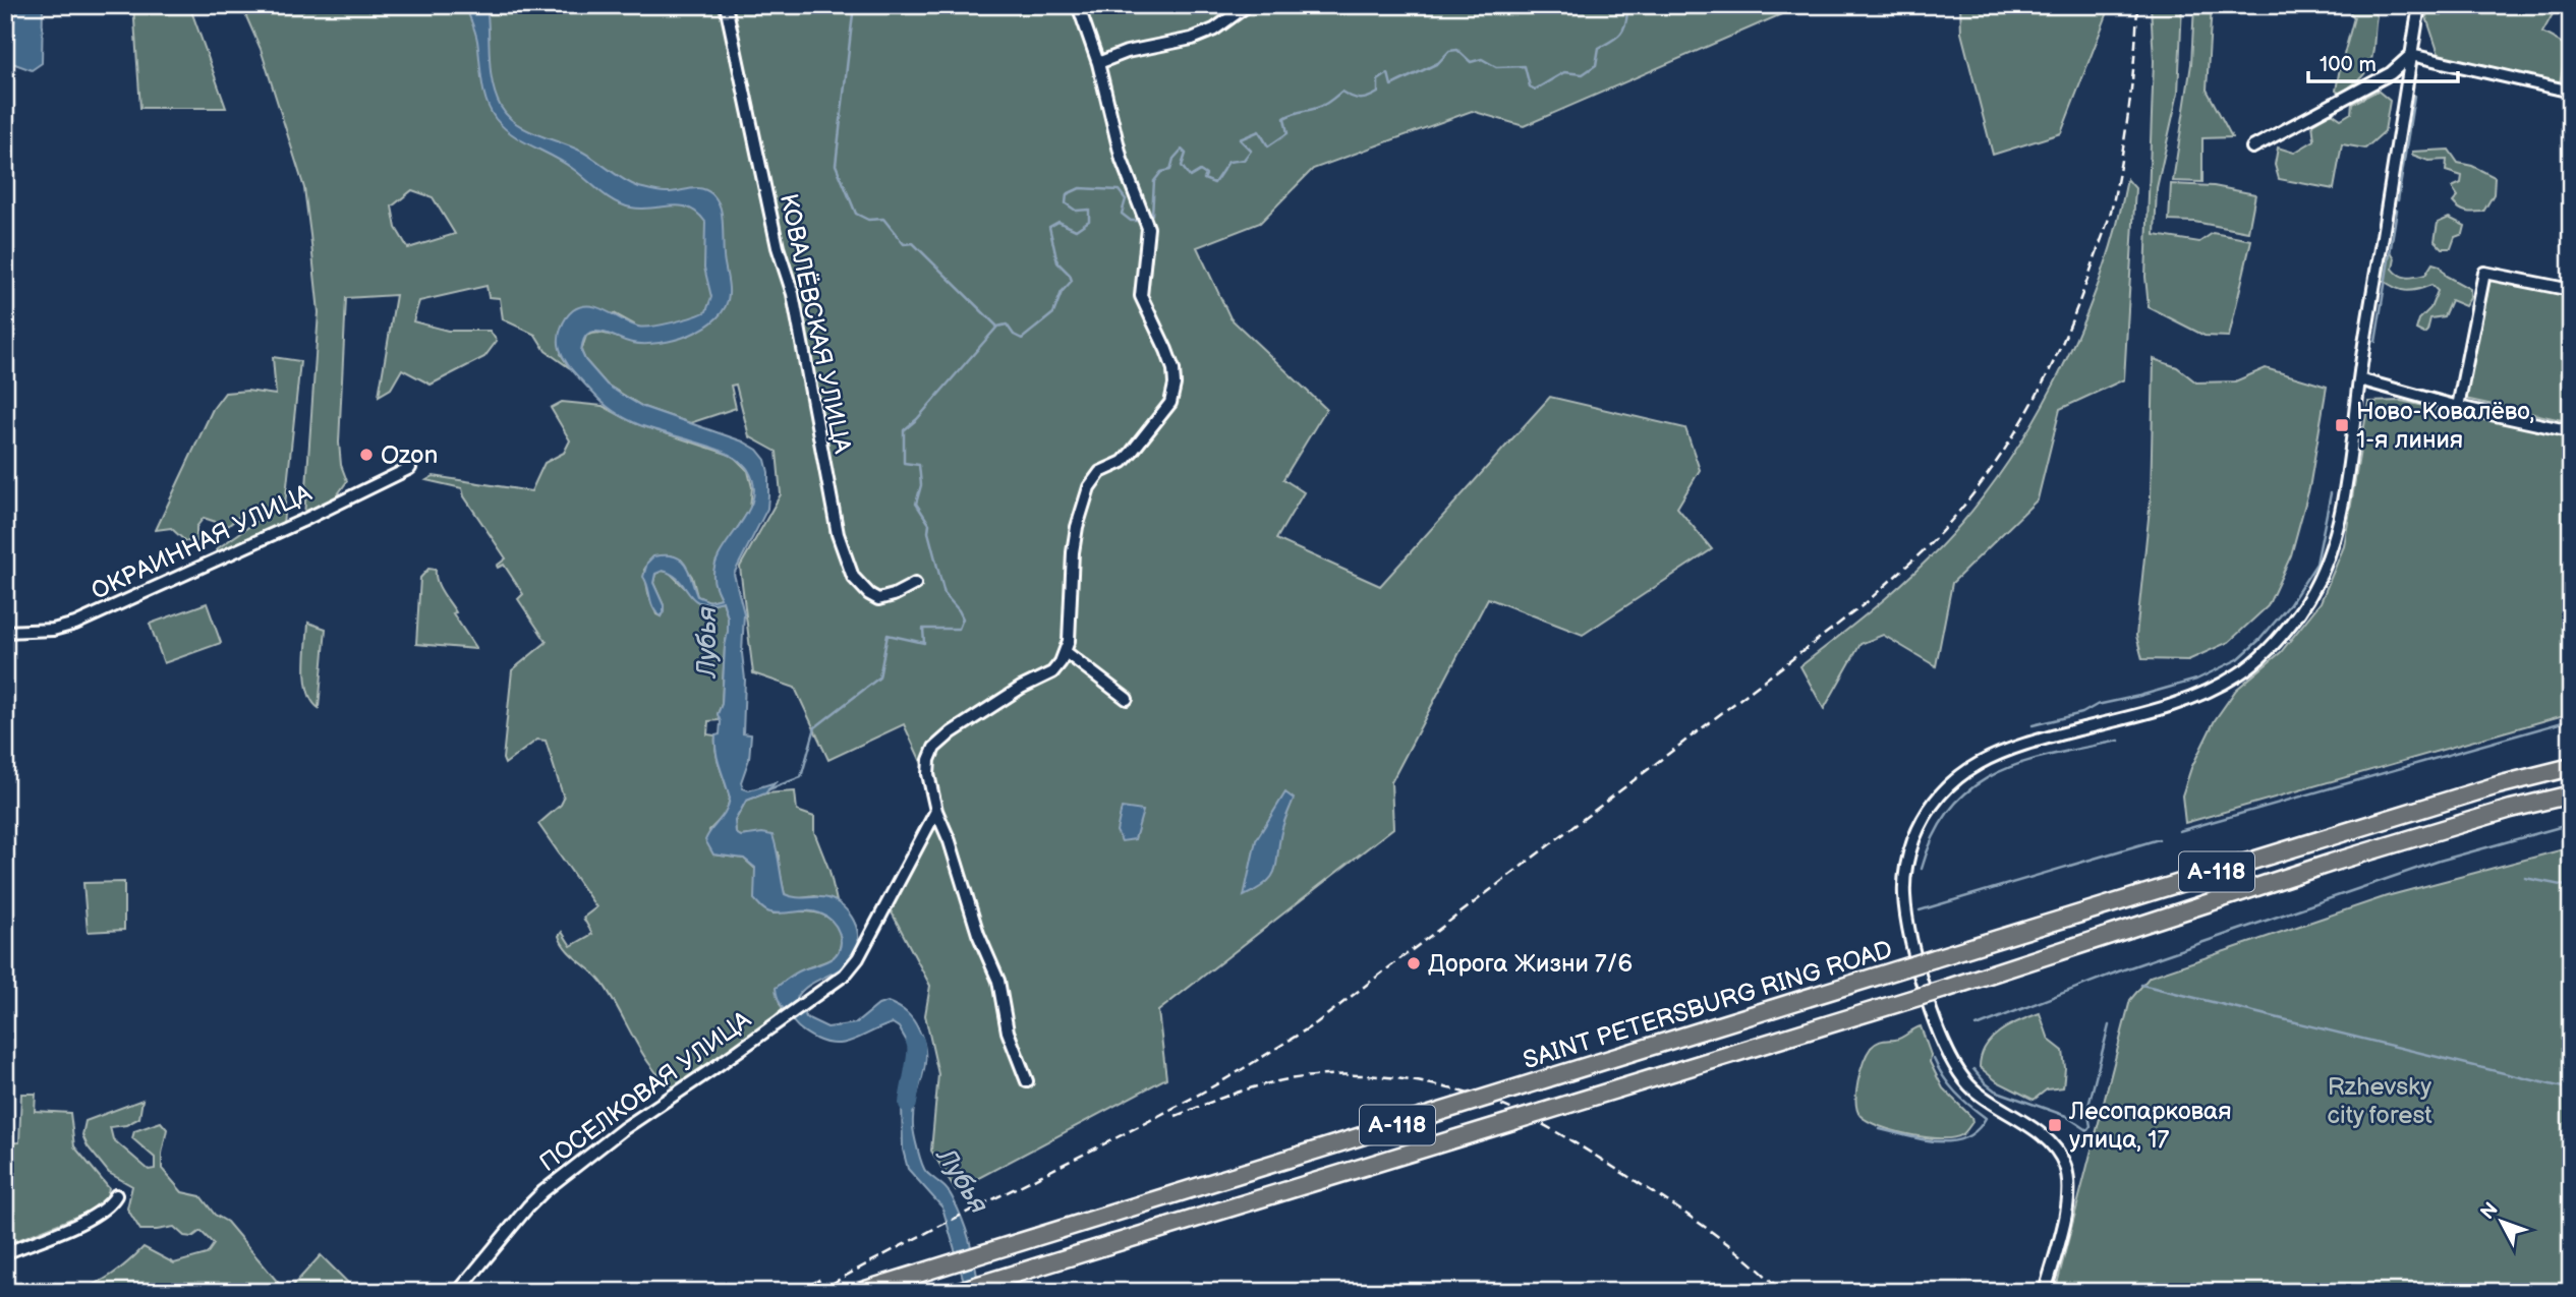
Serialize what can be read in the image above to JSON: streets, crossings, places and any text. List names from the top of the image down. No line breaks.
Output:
{"streets":{"highway":["А-118","SAINT PETERSBURG RING ROAD"],"street":["КОВАЛЁВСКАЯ УЛИЦА","ОКРАИННАЯ УЛИЦА","ПОСЕЛКОВАЯ УЛИЦА"]},"water":["Лубья"],"parks":["Rzhevsky city forest"],"places":{"transit":["Ново-Ковалёво, 1-я линия","Лесопарковая улица, 17"],"other":["Ozon","Дорога Жизни 7/6"]},"scale_bar":"100 m","north":"top left"}
